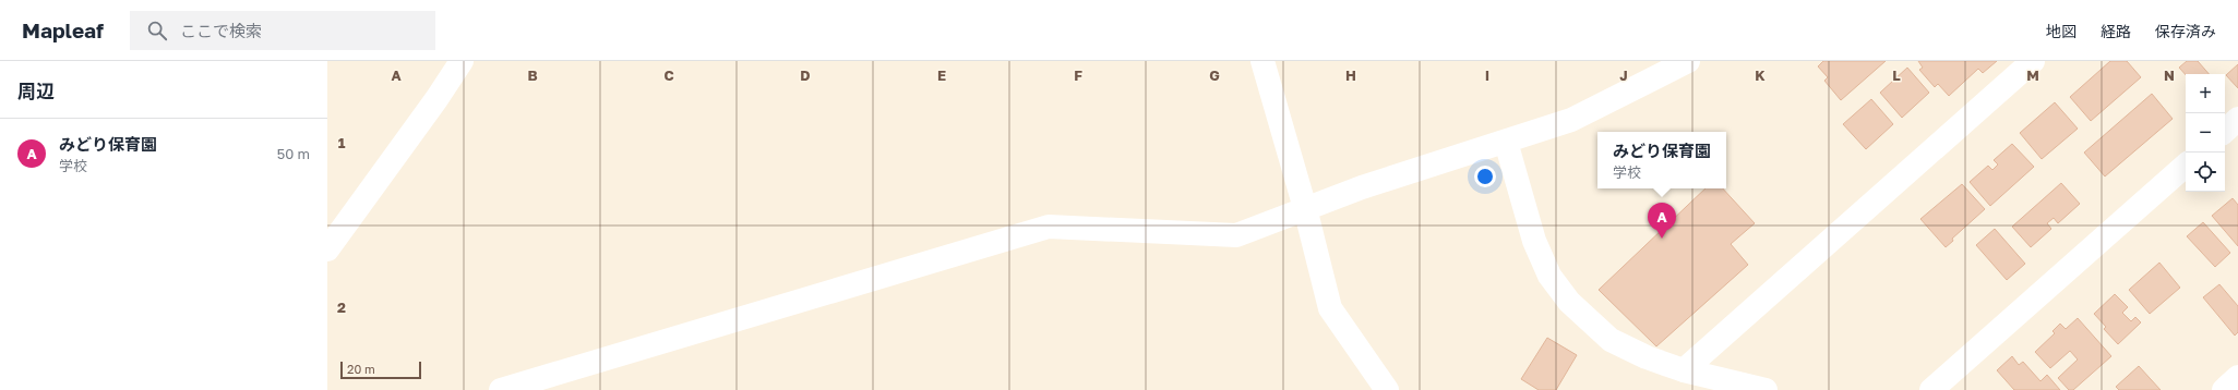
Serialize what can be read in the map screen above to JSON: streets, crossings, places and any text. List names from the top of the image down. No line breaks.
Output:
{"scale_bar":"20 m","page":{"header":"Mapleaf","search":"ここで検索","nav":["地図","経路","保存済み"],"heading":"周辺","map_buttons":["+","−"],"list":[{"mark":"A","name":"みどり保育園","note":"学校","value":"50 m"}],"popup":["みどり保育園","学校"],"pins":"A","scale":"20 m"},"grid":{"columns":["A","B","C","D","E","F","G","H","I","J","K","L","M","N"],"rows":["1","2"]}}
